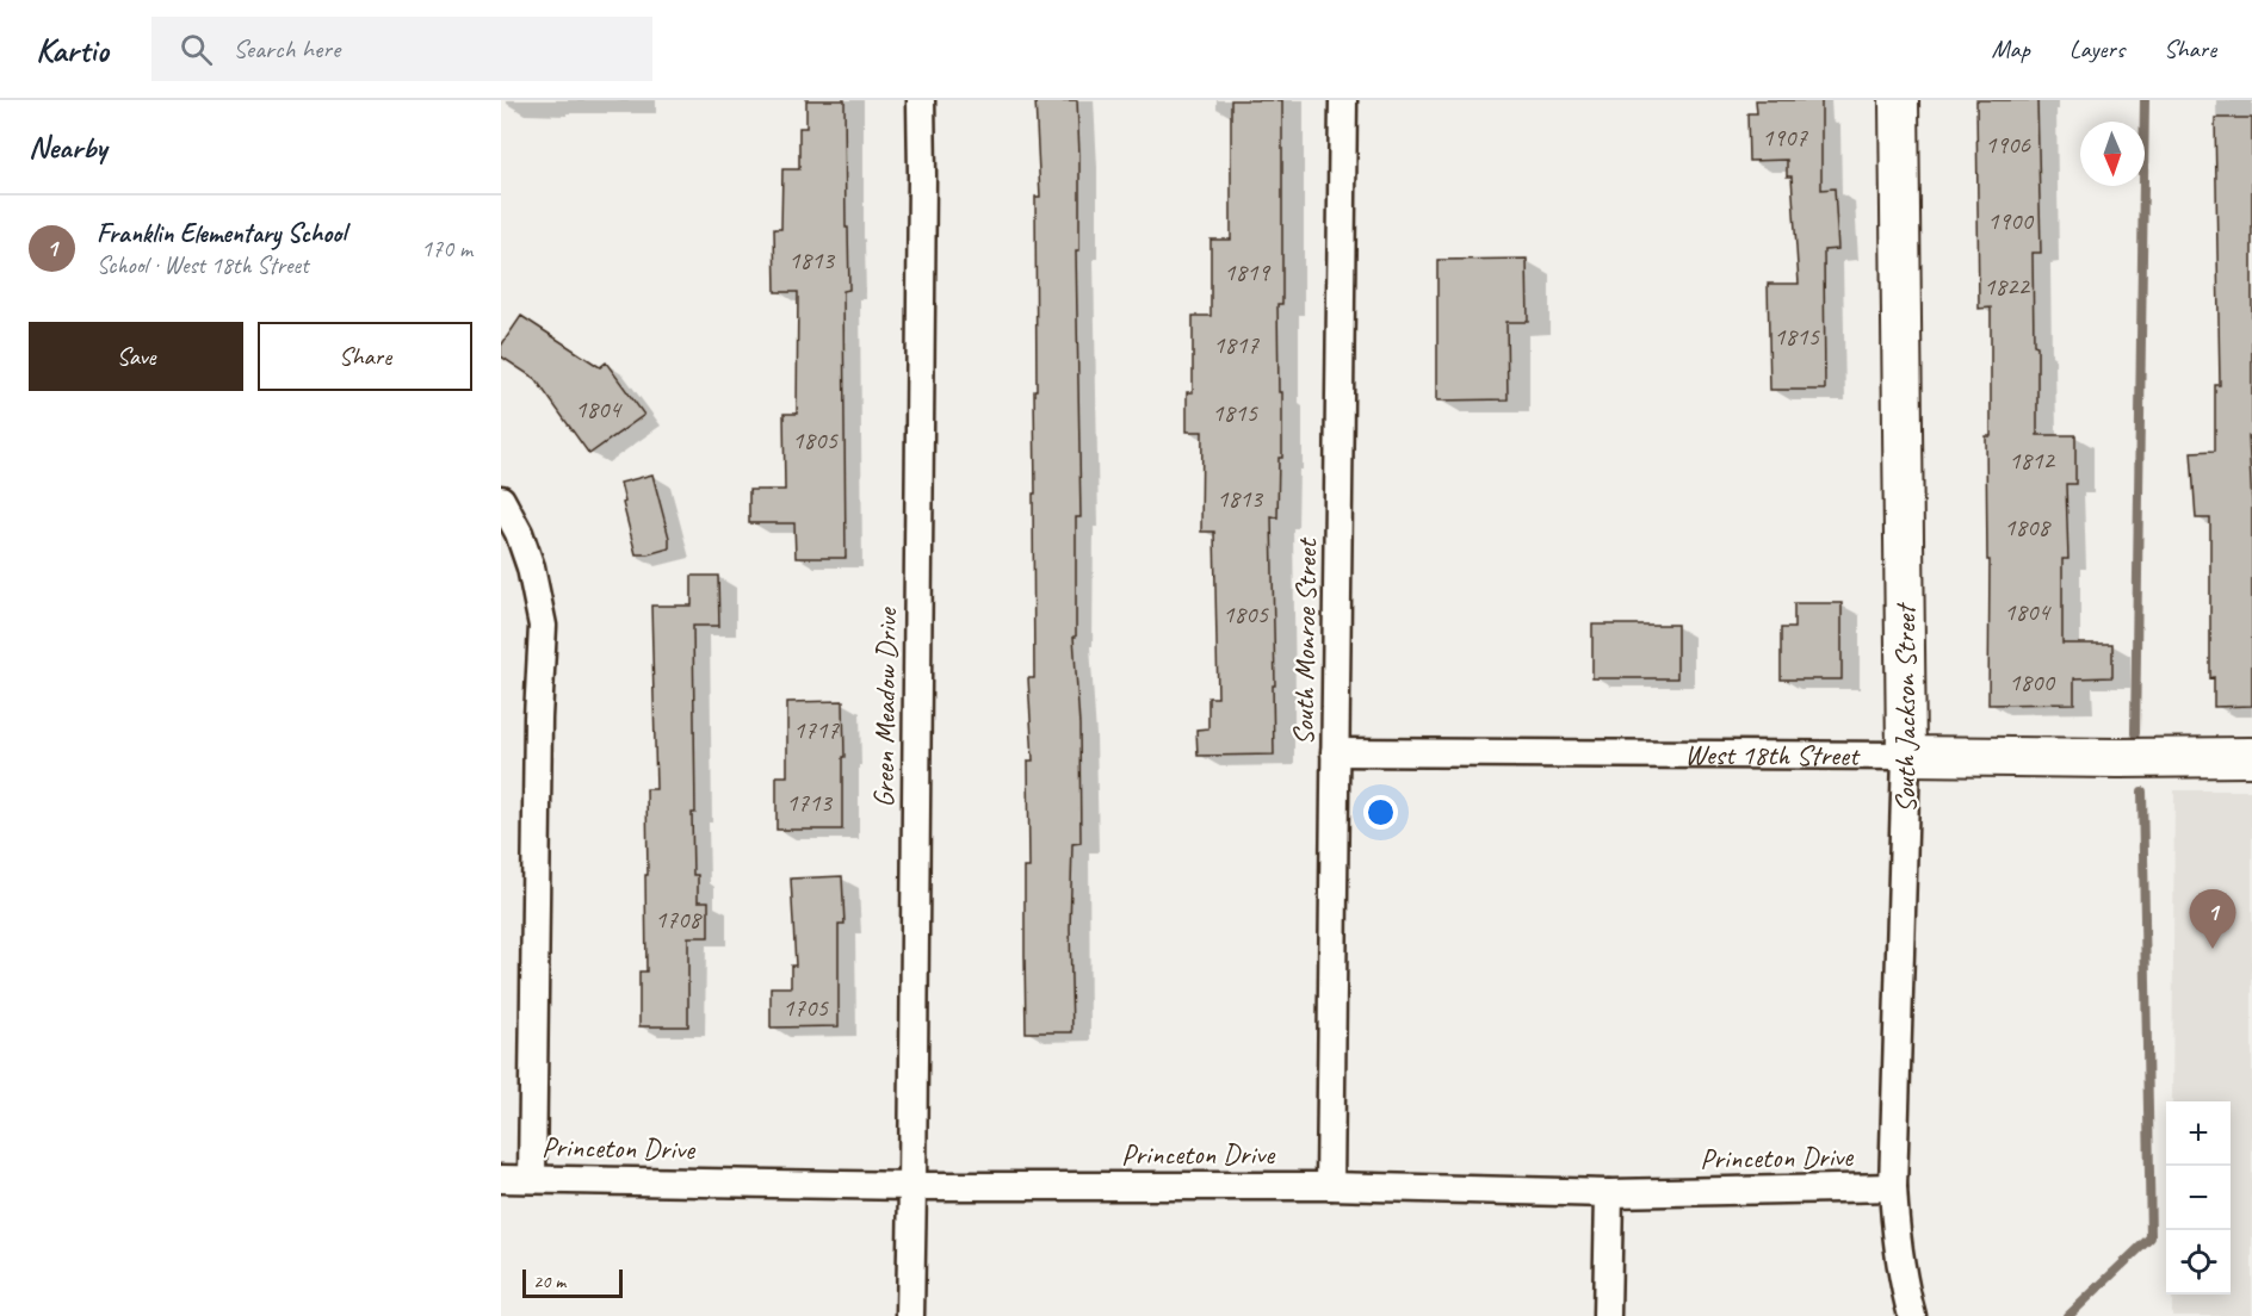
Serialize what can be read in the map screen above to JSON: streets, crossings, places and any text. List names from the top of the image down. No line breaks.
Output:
{"streets":{"street":["South Monroe Street","Green Meadow Drive","South Jackson Street","West 18th Street","Princeton Drive"]},"crossings":[["South Monroe Street","West 18th Street"],["South Monroe Street","Princeton Drive"],["Green Meadow Drive","Princeton Drive"],["South Jackson Street","West 18th Street"],["South Jackson Street","Princeton Drive"]],"house_numbers":["1907","1906","1900","1813","1819","1822","1815","1817","1804","1815","1805","1812","1813","1808","1804","1805","1800","1717","1713","1708","1705"],"scale_bar":"20 m","north":"bottom","page":{"header":"Kartio","search":"Search here","nav":["Map","Layers","Share"],"heading":"Nearby","list":[{"mark":"1","name":"Franklin Elementary School","note":"School · West 18th Street","value":"170 m"}],"buttons":["Save","Share"],"pins":"1","map_buttons":["+","−"],"scale":"20 m"}}
